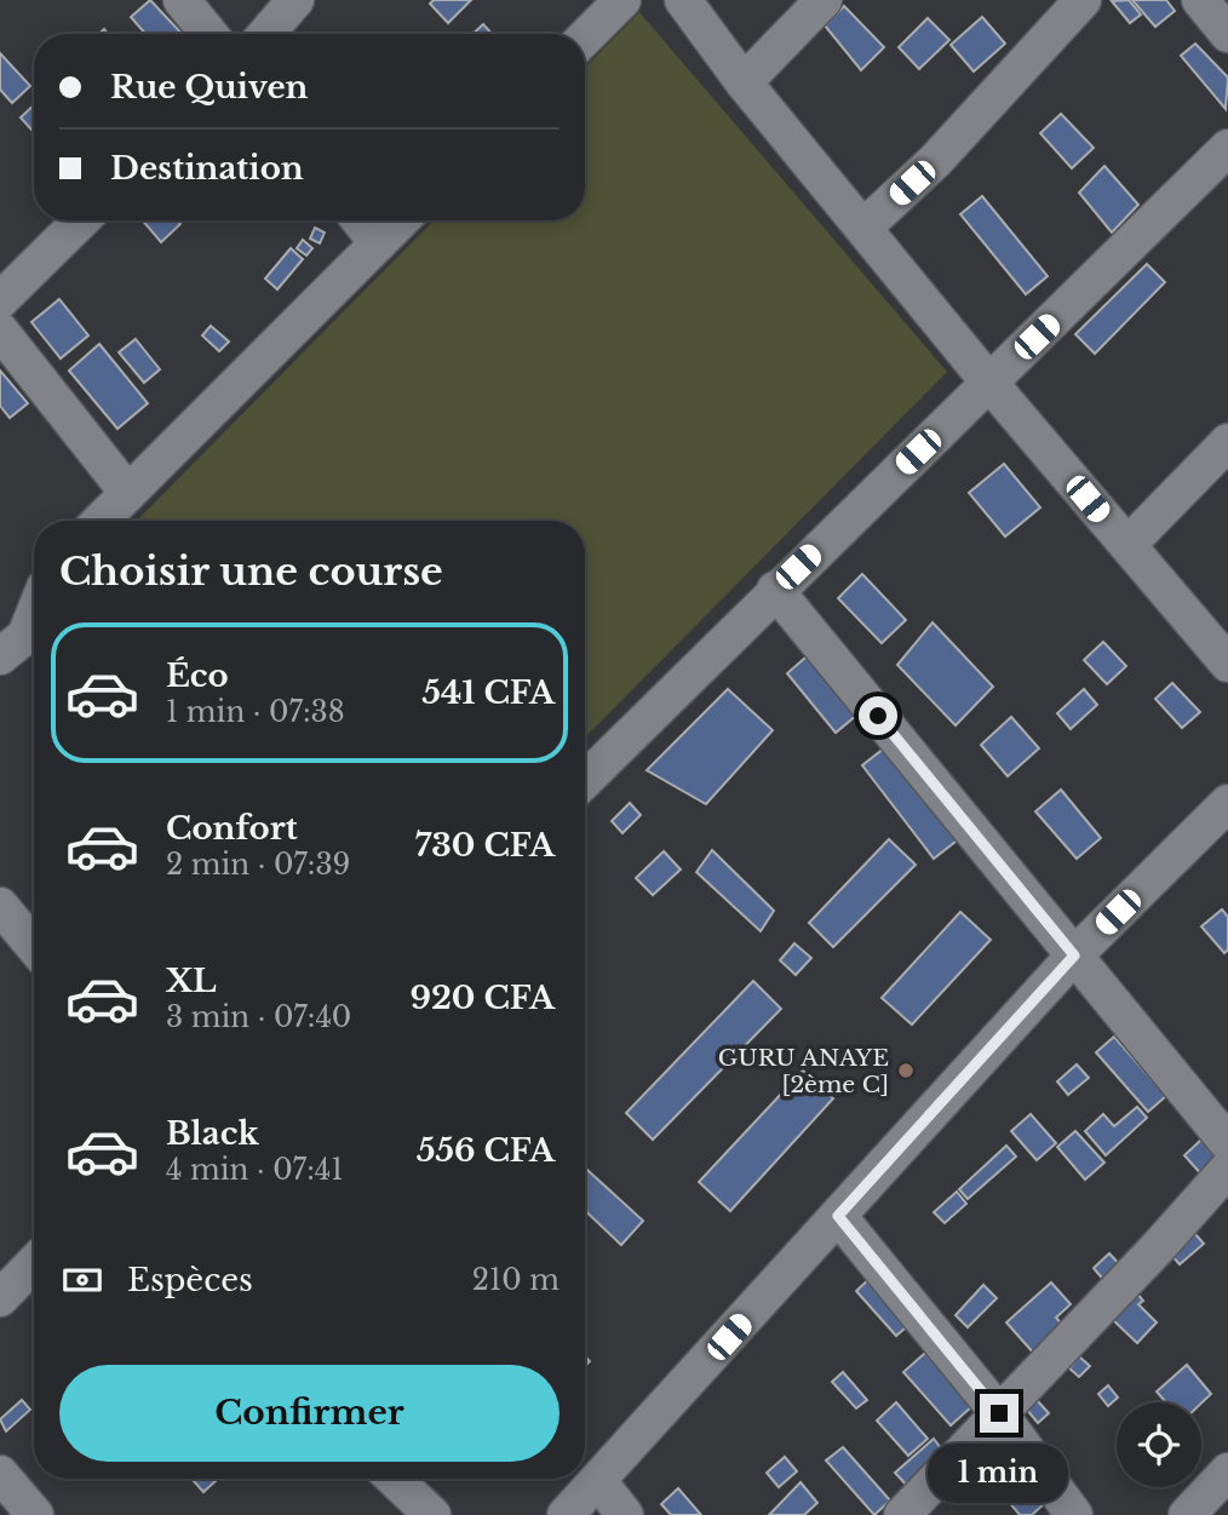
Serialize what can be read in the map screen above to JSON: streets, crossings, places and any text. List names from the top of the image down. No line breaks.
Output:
{"places":["GURU ANAYE [2ème C]"],"page":{"banner":["Rue Quiven","Destination"],"heading":"Choisir une course","list":[{"name":"Éco","note":"1 min · 07:38","value":"541 CFA"},{"name":"Confort","note":"2 min · 07:39","value":"730 CFA"},{"name":"XL","note":"3 min · 07:40","value":"920 CFA"},{"name":"Black","note":"4 min · 07:41","value":"556 CFA"}],"pay":["Espèces","210 m"],"buttons":"Confirmer","bubble":"1 min"}}
